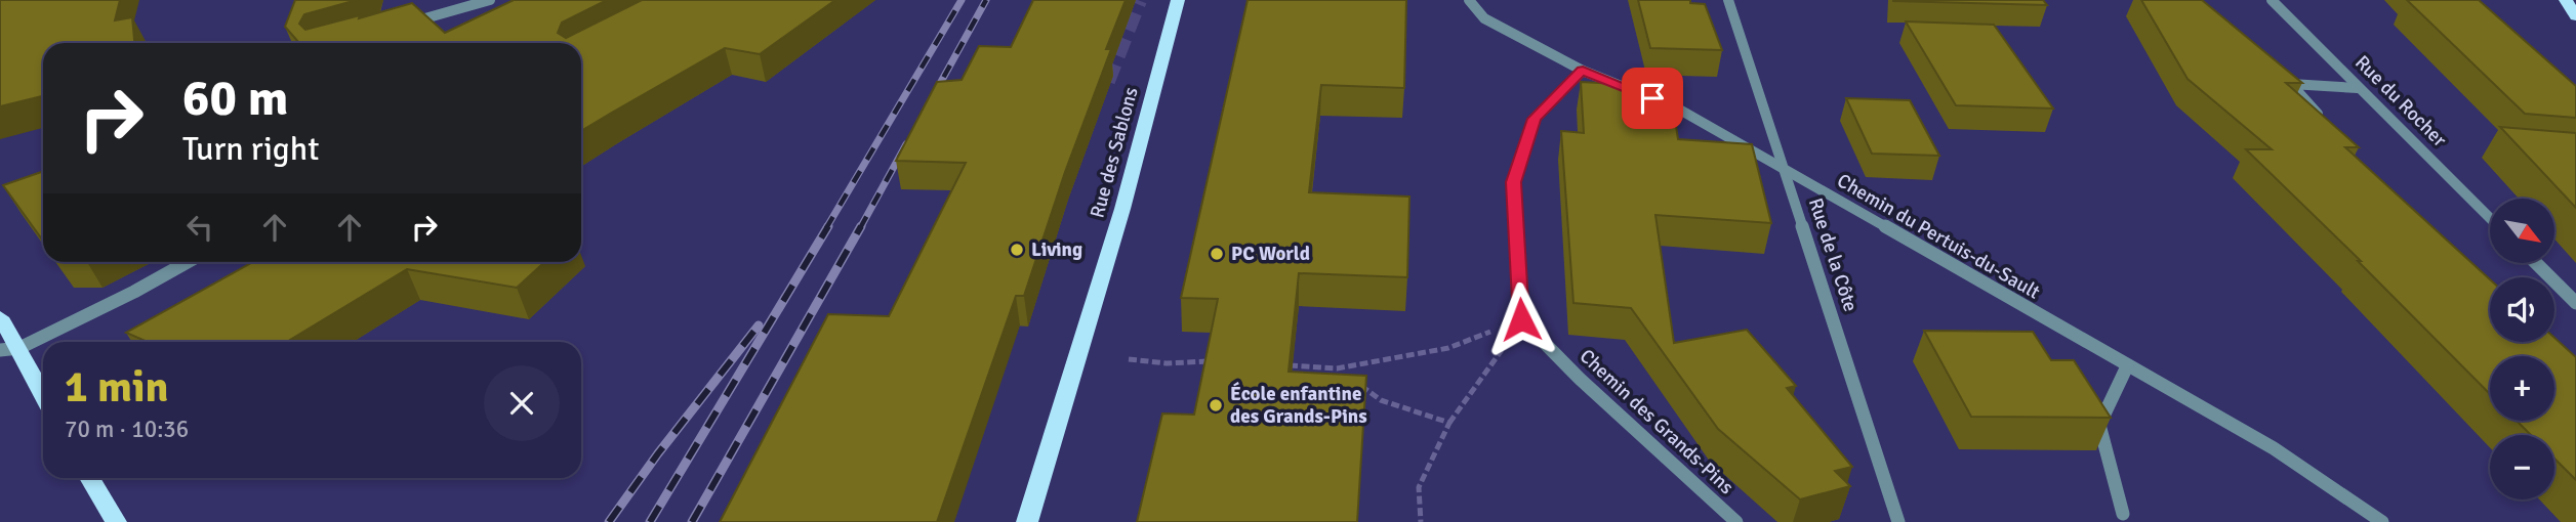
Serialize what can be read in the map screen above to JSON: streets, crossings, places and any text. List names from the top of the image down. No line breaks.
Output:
{"streets":{"main road":["Rue des Sablons"],"street":["Rue du Rocher","Chemin du Pertuis-du-Sault","Rue de la Côte","Chemin des Grands-Pins"]},"crossings":[["Chemin du Pertuis-du-Sault","Rue de la Côte"]],"places":["Living","PC World","École enfantine des Grands-Pins"],"north":"bottom right","page":{"turn":["60 m","Turn right"],"map_buttons":["+","−"],"heading":["1 min","70 m · 10:36"]}}
